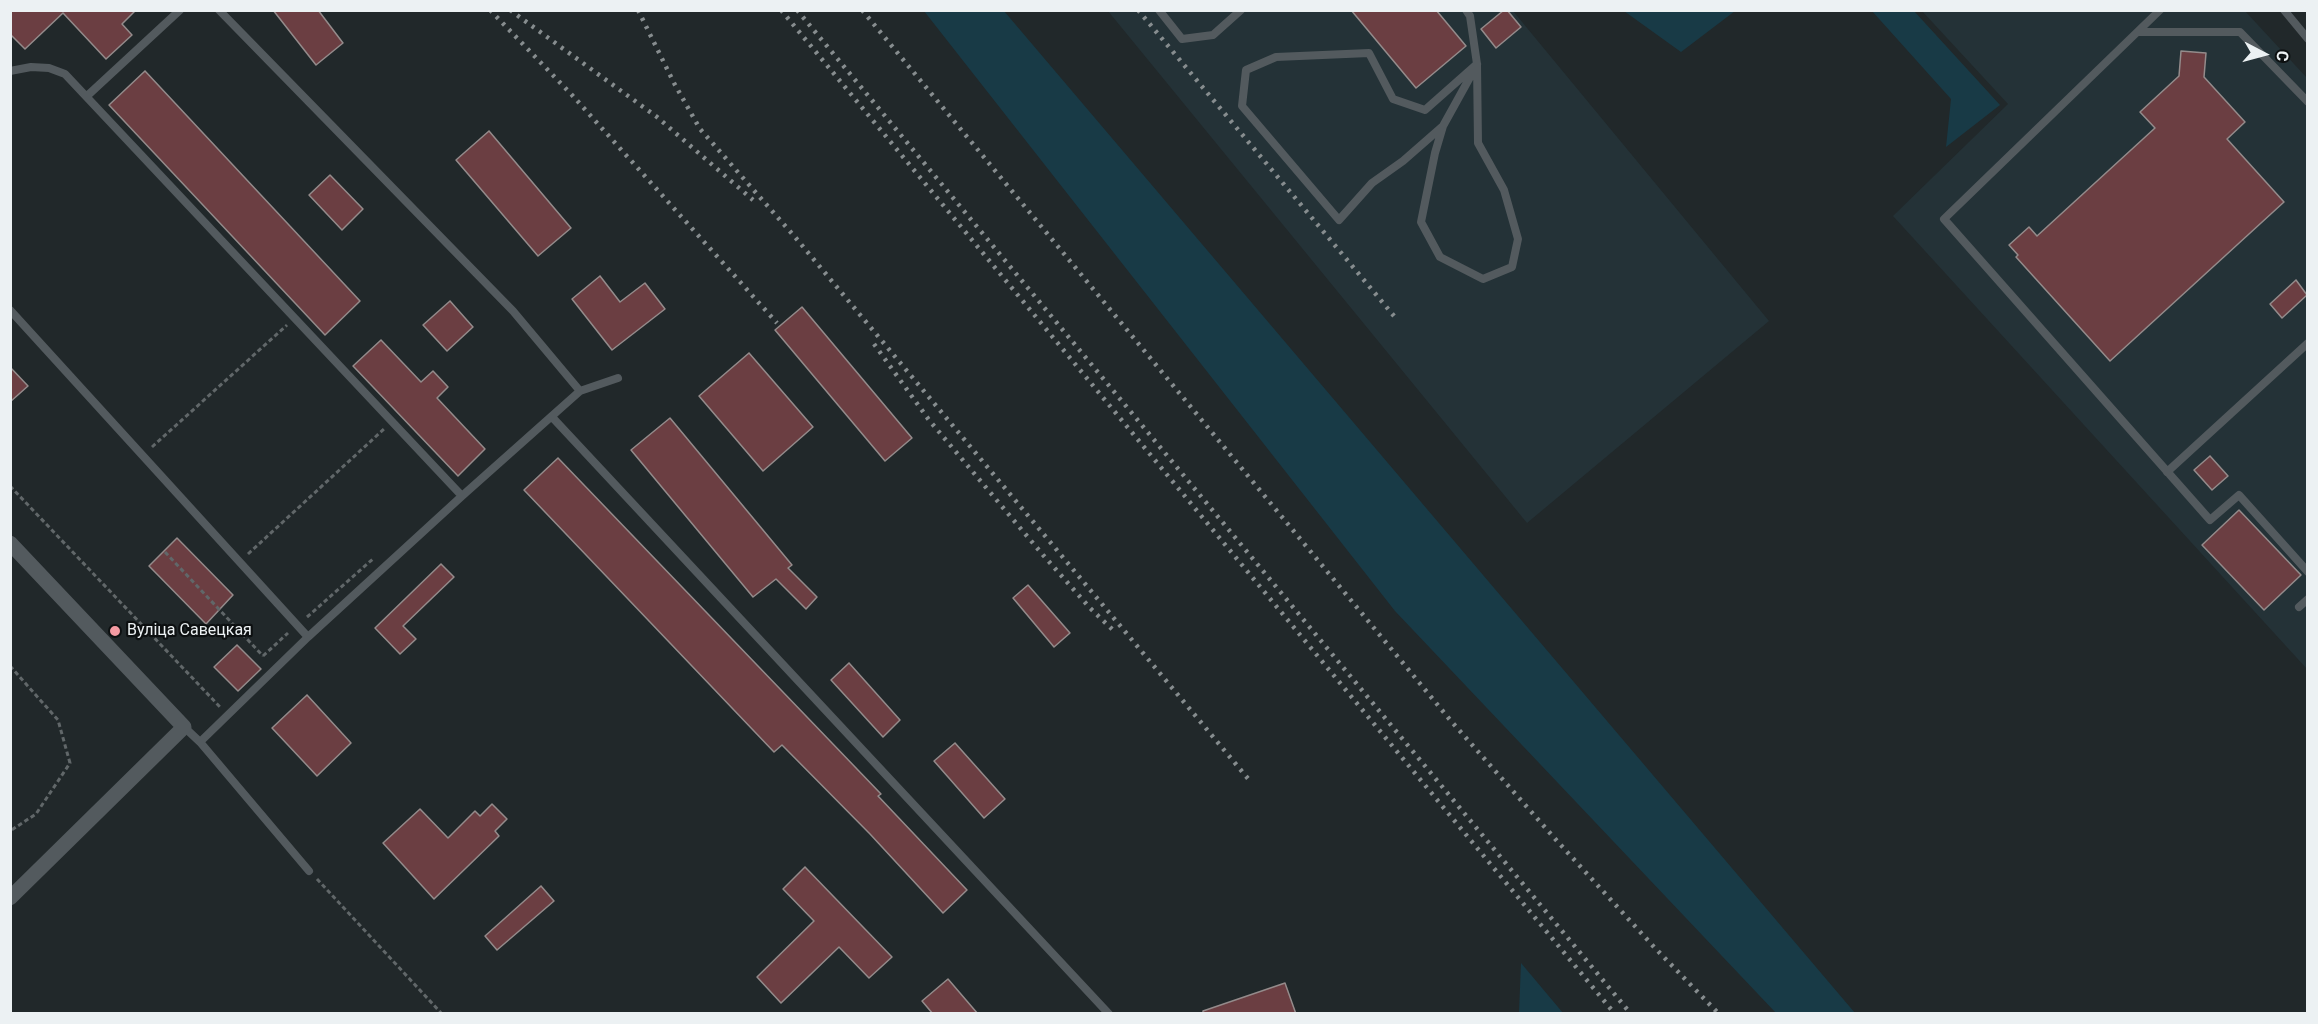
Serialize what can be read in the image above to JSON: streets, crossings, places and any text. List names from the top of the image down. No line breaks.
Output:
{"places":["Вуліца Савецкая"],"north":"right"}
